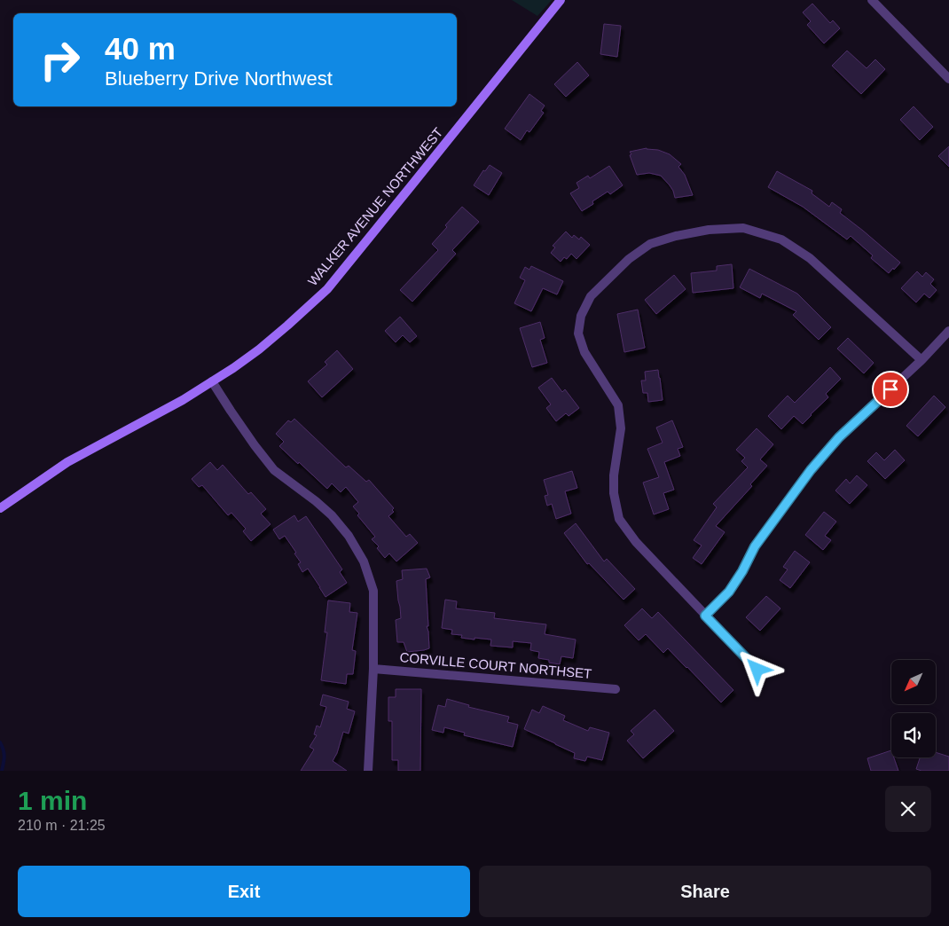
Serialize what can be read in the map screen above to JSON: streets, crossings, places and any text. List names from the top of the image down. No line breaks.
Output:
{"streets":{"main road":["WALKER AVENUE NORTHWEST"],"street":["CORVILLE COURT NORTHSET"]},"north":"bottom left","page":{"turn":["40 m","Blueberry Drive Northwest"],"heading":["1 min","210 m · 21:25"],"buttons":["Exit","Share"]}}
